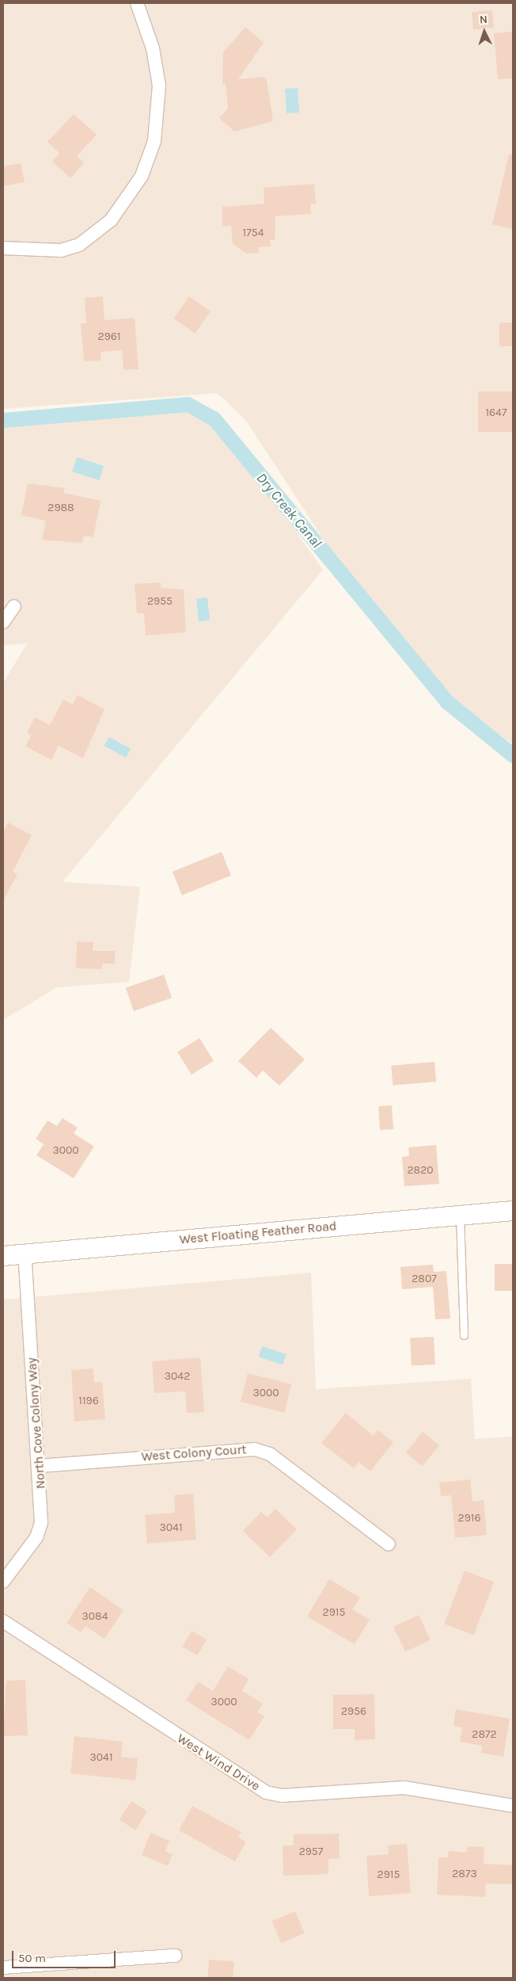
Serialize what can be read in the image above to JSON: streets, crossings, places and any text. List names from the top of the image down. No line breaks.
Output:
{"streets":{"main road":["West Floating Feather Road"],"street":["North Cove Colony Way","West Colony Court","West Wind Drive"]},"crossings":[["West Floating Feather Road","North Cove Colony Way"],["North Cove Colony Way","West Colony Court"]],"water":["Dry Creek Canal"],"house_numbers":["1754","2961","1647","2988","2955","3000","2820","2807","3042","3000","1196","2916","3041","2915","3084","3000","2956","2872","3041","2957","2873","2915"],"scale_bar":"50 m","north":"top"}
